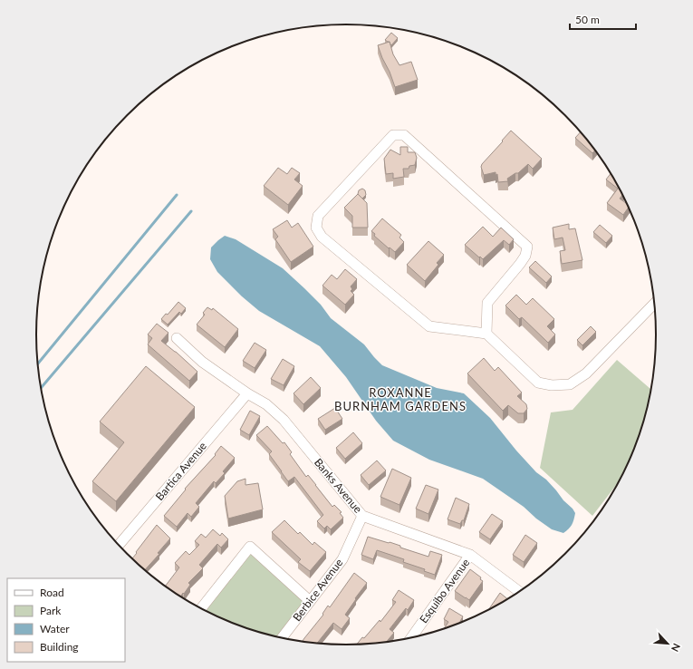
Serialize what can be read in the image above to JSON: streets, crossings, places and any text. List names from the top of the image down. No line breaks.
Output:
{"streets":{"street":["Bartica Avenue","Banks Avenue","Berbice Avenue","Esquibo Avenue"]},"crossings":[["Bartica Avenue","Banks Avenue"],["Banks Avenue","Berbice Avenue"],["Banks Avenue","Esquibo Avenue"]],"districts":["ROXANNE BURNHAM GARDENS"],"legend":["Road","Park","Water","Building"],"scale_bar":"50 m","north":"bottom right"}
